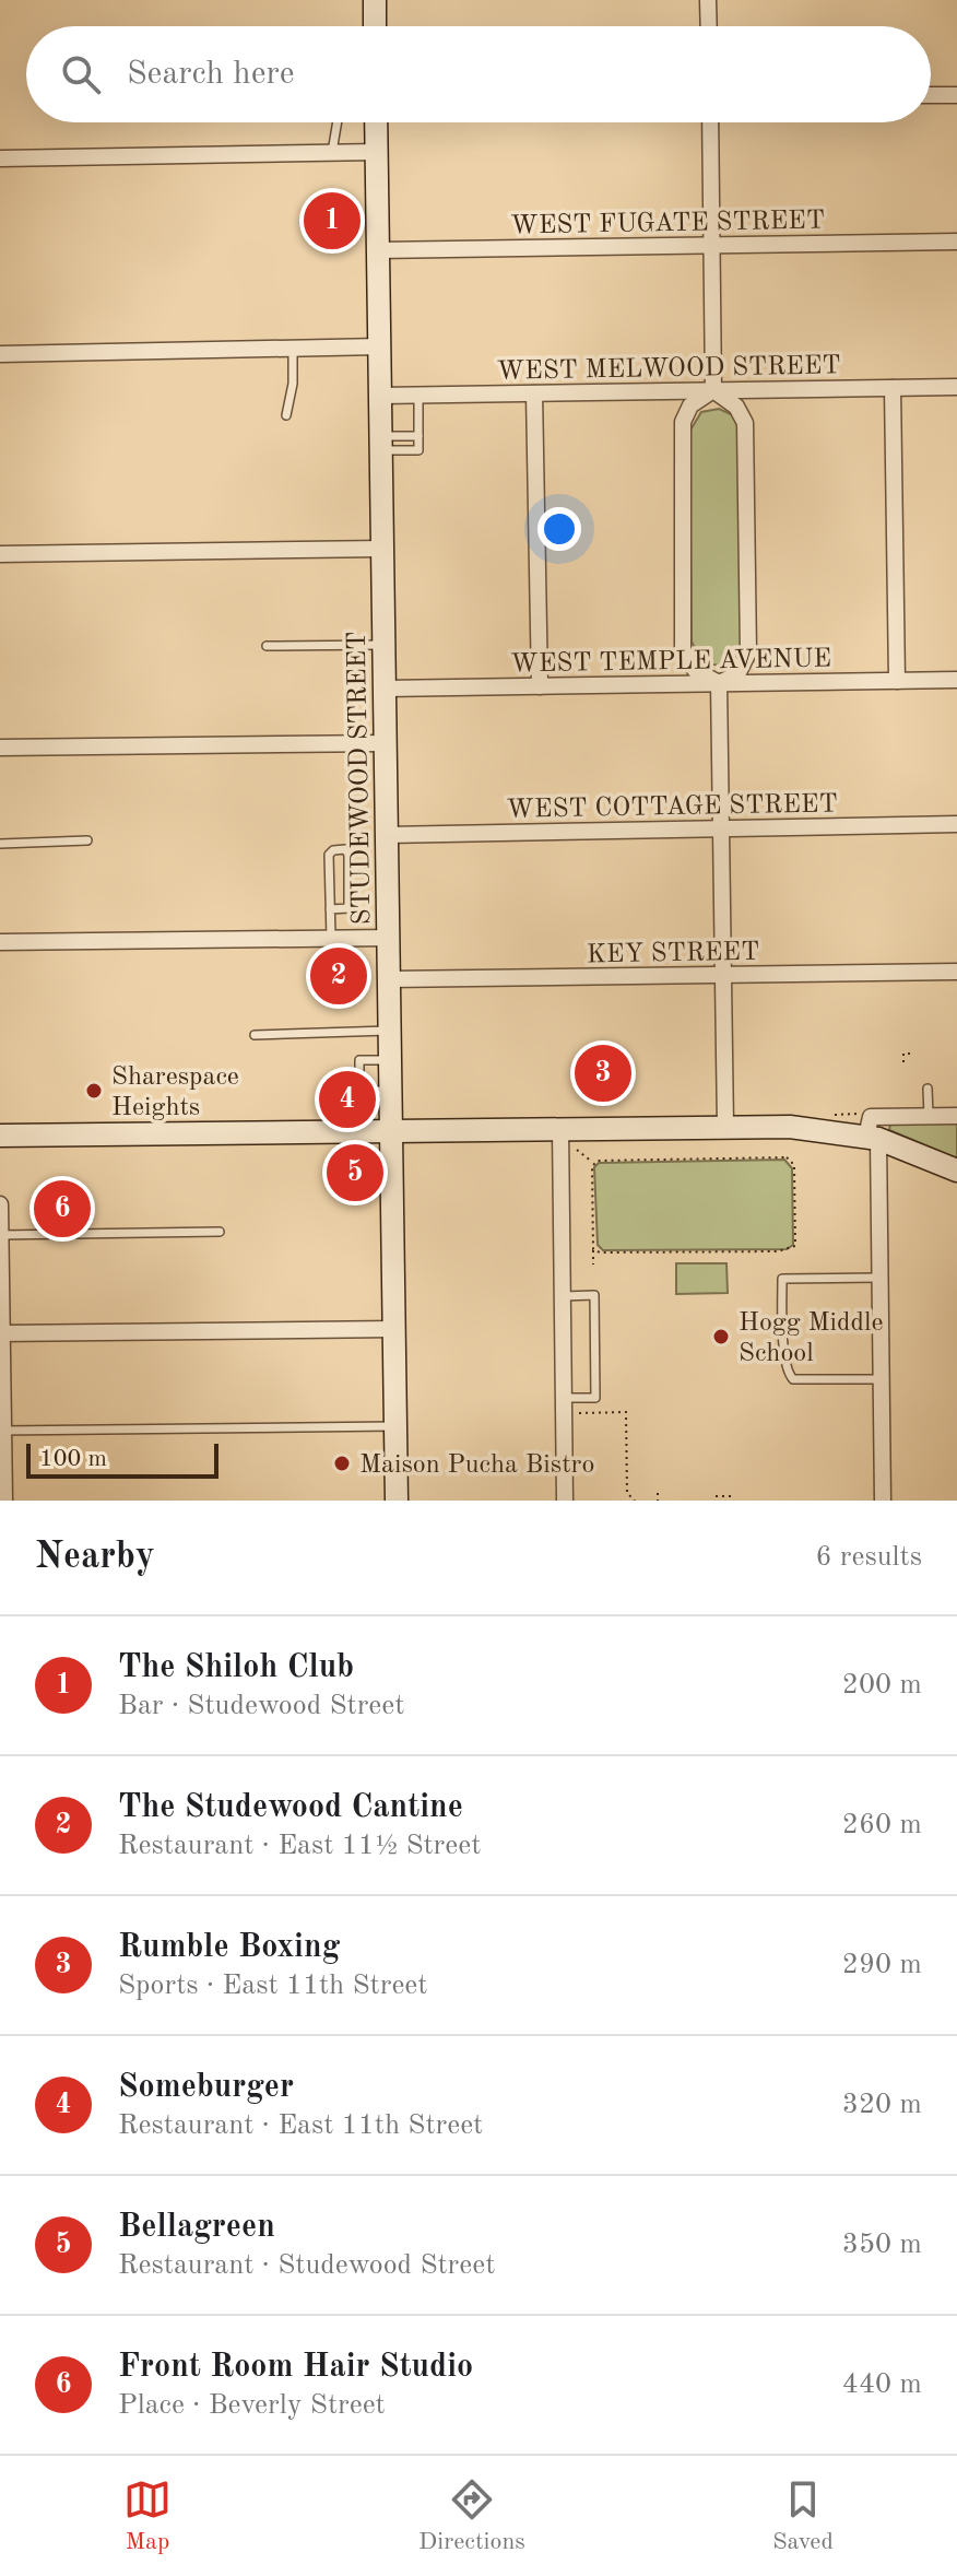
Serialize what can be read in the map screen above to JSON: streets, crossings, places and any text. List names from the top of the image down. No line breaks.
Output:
{"streets":{"main road":["STUDEWOOD STREET"],"street":["WEST FUGATE STREET","WEST MELWOOD STREET","WEST TEMPLE AVENUE","WEST COTTAGE STREET","KEY STREET"]},"crossings":[["WEST FUGATE STREET","STUDEWOOD STREET"],["WEST MELWOOD STREET","STUDEWOOD STREET"],["WEST TEMPLE AVENUE","STUDEWOOD STREET"],["STUDEWOOD STREET","WEST COTTAGE STREET"],["STUDEWOOD STREET","KEY STREET"]],"places":["Sharespace Heights","Hogg Middle School","Maison Pucha Bistro"],"scale_bar":"100 m","page":{"search":"Search here","pins":["1","2","3","4","5","6"],"scale":"100 m","heading":["Nearby","6 results"],"list":[{"mark":"1","name":"The Shiloh Club","note":"Bar · Studewood Street","value":"200 m"},{"mark":"2","name":"The Studewood Cantine","note":"Restaurant · East 11½ Street","value":"260 m"},{"mark":"3","name":"Rumble Boxing","note":"Sports · East 11th Street","value":"290 m"},{"mark":"4","name":"Someburger","note":"Restaurant · East 11th Street","value":"320 m"},{"mark":"5","name":"Bellagreen","note":"Restaurant · Studewood Street","value":"350 m"},{"mark":"6","name":"Front Room Hair Studio","note":"Place · Beverly Street","value":"440 m"}],"nav":["Map","Directions","Saved"]}}
